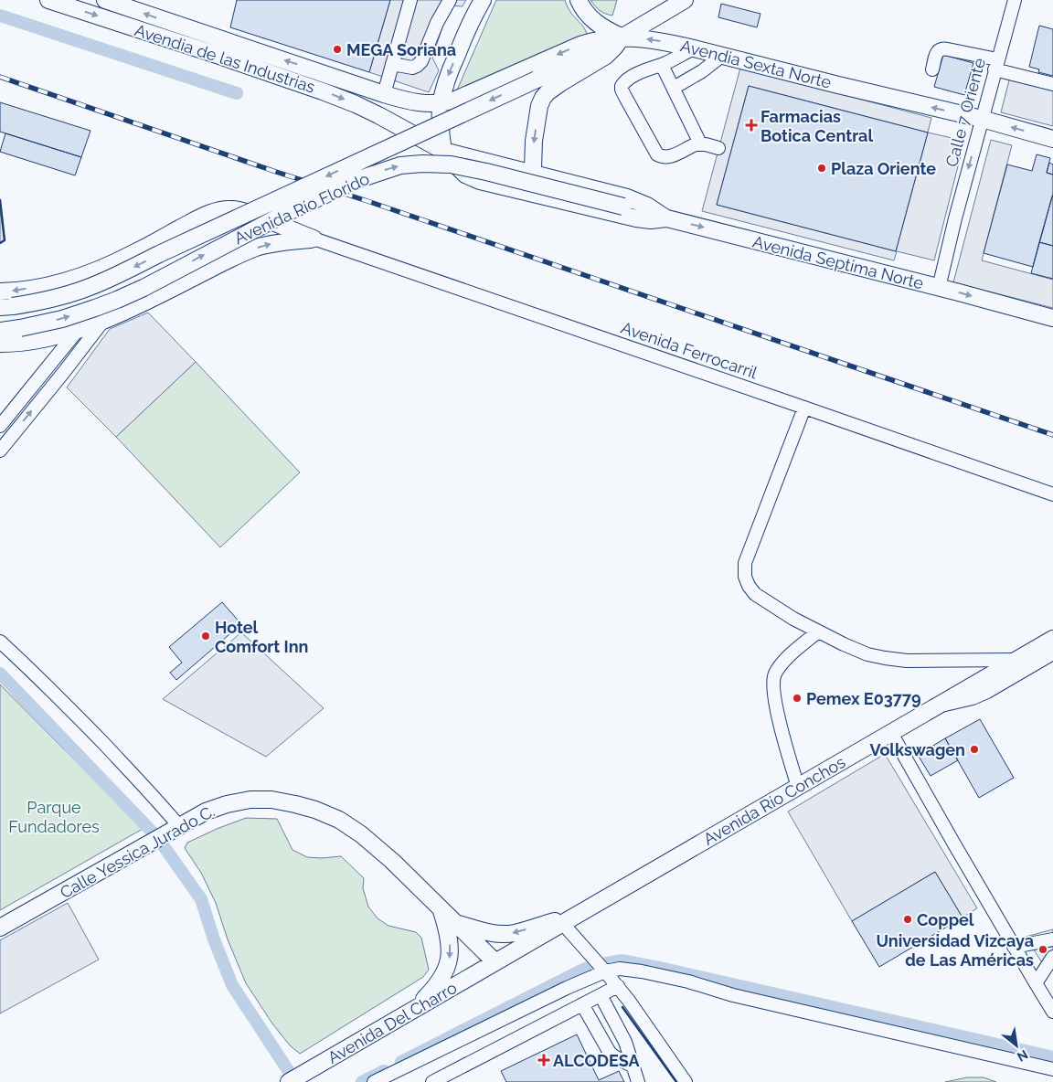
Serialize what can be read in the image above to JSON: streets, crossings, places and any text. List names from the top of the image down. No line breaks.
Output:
{"streets":{"main road":["Avendia de las Industrias","Avendia Sexta Norte","Avenida Río Florido","Avenida Septima Norte","Avenida Río Conchos","Calle Yessica Jurado C.","Avenida Del Charro"],"street":["Calle 7 Oriente","Avenida Ferrocarril"]},"crossings":[["Avendia Sexta Norte","Calle 7 Oriente"],["Avendia Sexta Norte","Avenida Río Florido"],["Calle 7 Oriente","Avenida Septima Norte"],["Avenida Río Florido","Avenida Septima Norte"],["Avenida Río Conchos","Calle Yessica Jurado C."],["Avenida Río Conchos","Avenida Del Charro"],["Calle Yessica Jurado C.","Avenida Del Charro"]],"one_way":["Avendia Sexta Norte","Calle 7 Oriente","Avenida Septima Norte"],"parks":["Parque Fundadores"],"places":{"other":["MEGA Soriana","Plaza Oriente","Hotel Comfort Inn","Pemex E03779","Volkswagen","Coppel","Universidad Vizcaya de Las Américas"],"health":["Farmacias Botica Central","ALCODESA"]},"north":"bottom right"}
